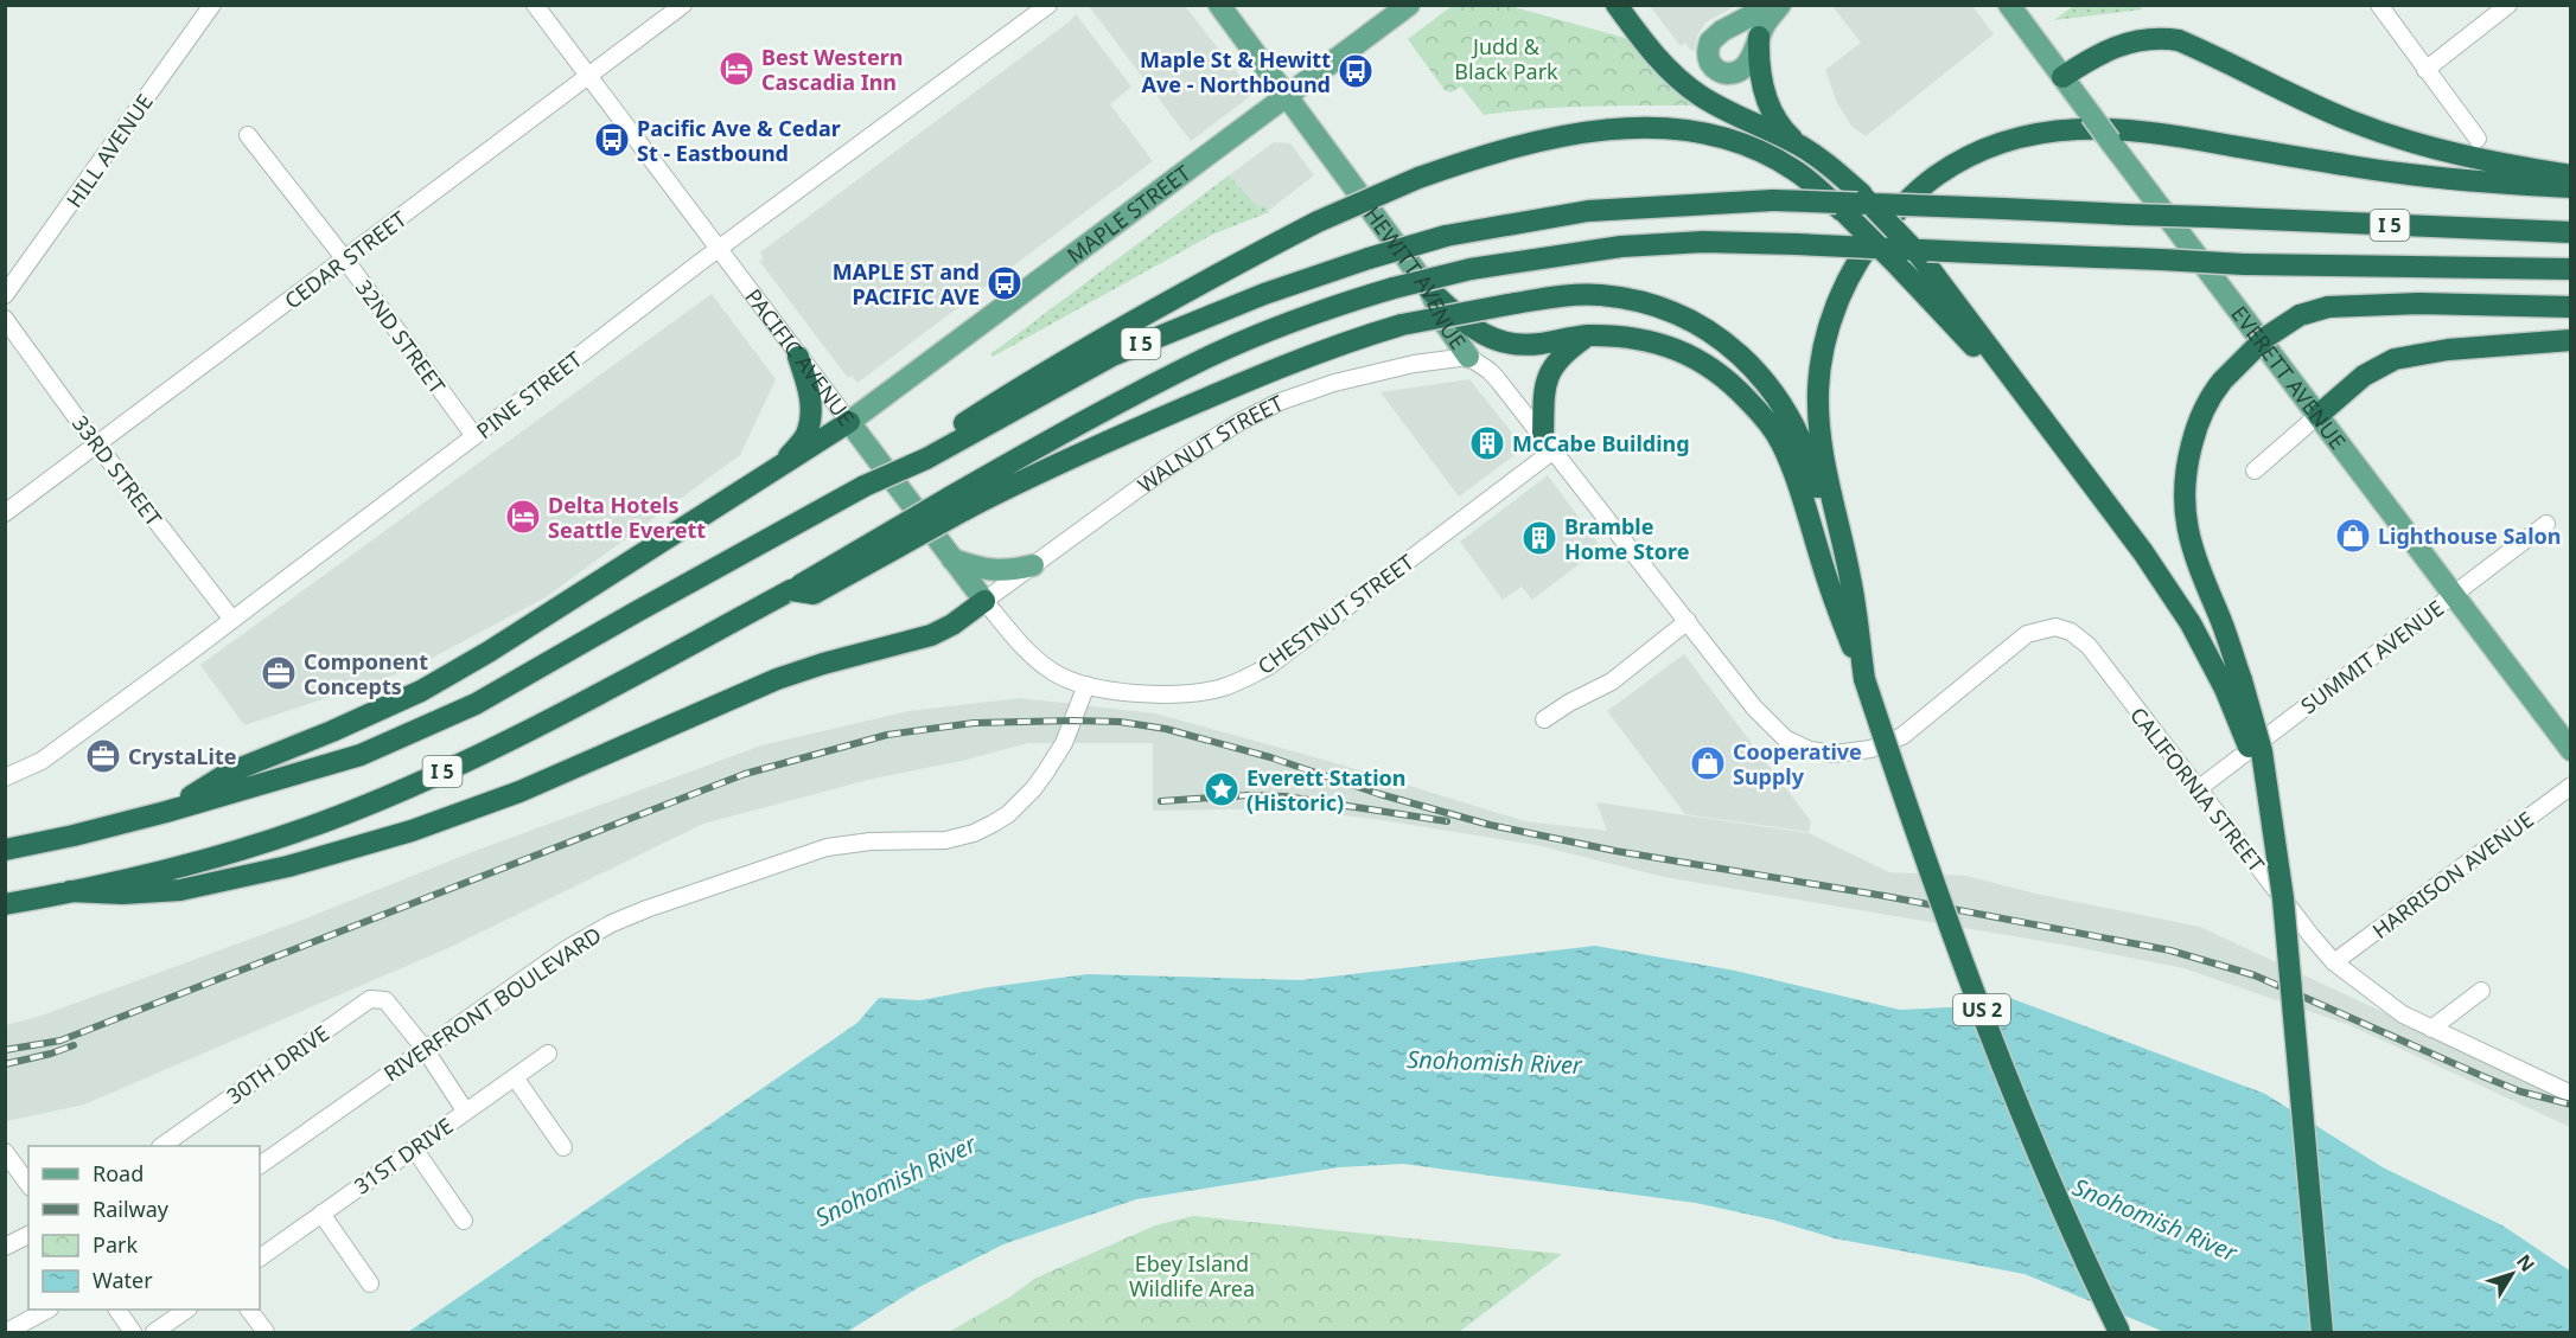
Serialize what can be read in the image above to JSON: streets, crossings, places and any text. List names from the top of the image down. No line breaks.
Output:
{"streets":{"highway":["I 5","US 2"],"main road":["MAPLE STREET","HEWITT AVENUE","PACIFIC AVENUE","EVERETT AVENUE"],"street":["HILL AVENUE","CEDAR STREET","32ND STREET","PINE STREET","WALNUT STREET","33RD STREET","CHESTNUT STREET","SUMMIT AVENUE","CALIFORNIA STREET","HARRISON AVENUE","RIVERFRONT BOULEVARD","30TH DRIVE","31ST DRIVE"]},"crossings":[["MAPLE STREET","HEWITT AVENUE"],["MAPLE STREET","PACIFIC AVENUE"],["CEDAR STREET","32ND STREET"],["CEDAR STREET","PACIFIC AVENUE"],["CEDAR STREET","33RD STREET"],["HEWITT AVENUE","WALNUT STREET"],["HEWITT AVENUE","CHESTNUT STREET"],["HEWITT AVENUE","CALIFORNIA STREET"],["32ND STREET","PINE STREET"],["PACIFIC AVENUE","PINE STREET"],["PACIFIC AVENUE","WALNUT STREET"],["PACIFIC AVENUE","CHESTNUT STREET"],["PACIFIC AVENUE","RIVERFRONT BOULEVARD"],["EVERETT AVENUE","SUMMIT AVENUE"],["PINE STREET","33RD STREET"],["CHESTNUT STREET","RIVERFRONT BOULEVARD"],["SUMMIT AVENUE","CALIFORNIA STREET"],["CALIFORNIA STREET","HARRISON AVENUE"],["RIVERFRONT BOULEVARD","30TH DRIVE"]],"water":["Snohomish River"],"parks":["Judd & Black Park","Ebey Island Wildlife Area"],"places":{"hotel":["Best Western Cascadia Inn","Delta Hotels Seattle Everett"],"bus stop":["Maple St & Hewitt Ave - Northbound","Pacific Ave & Cedar St - Eastbound","MAPLE ST and PACIFIC AVE"],"building":["McCabe Building","Bramble Home Store"],"shop":["Lighthouse Salon","Cooperative Supply"],"office":["Component Concepts","CrystaLite"],"place":["Everett Station (Historic)"]},"legend":["Road","Railway","Park","Water"],"north":"top right"}
